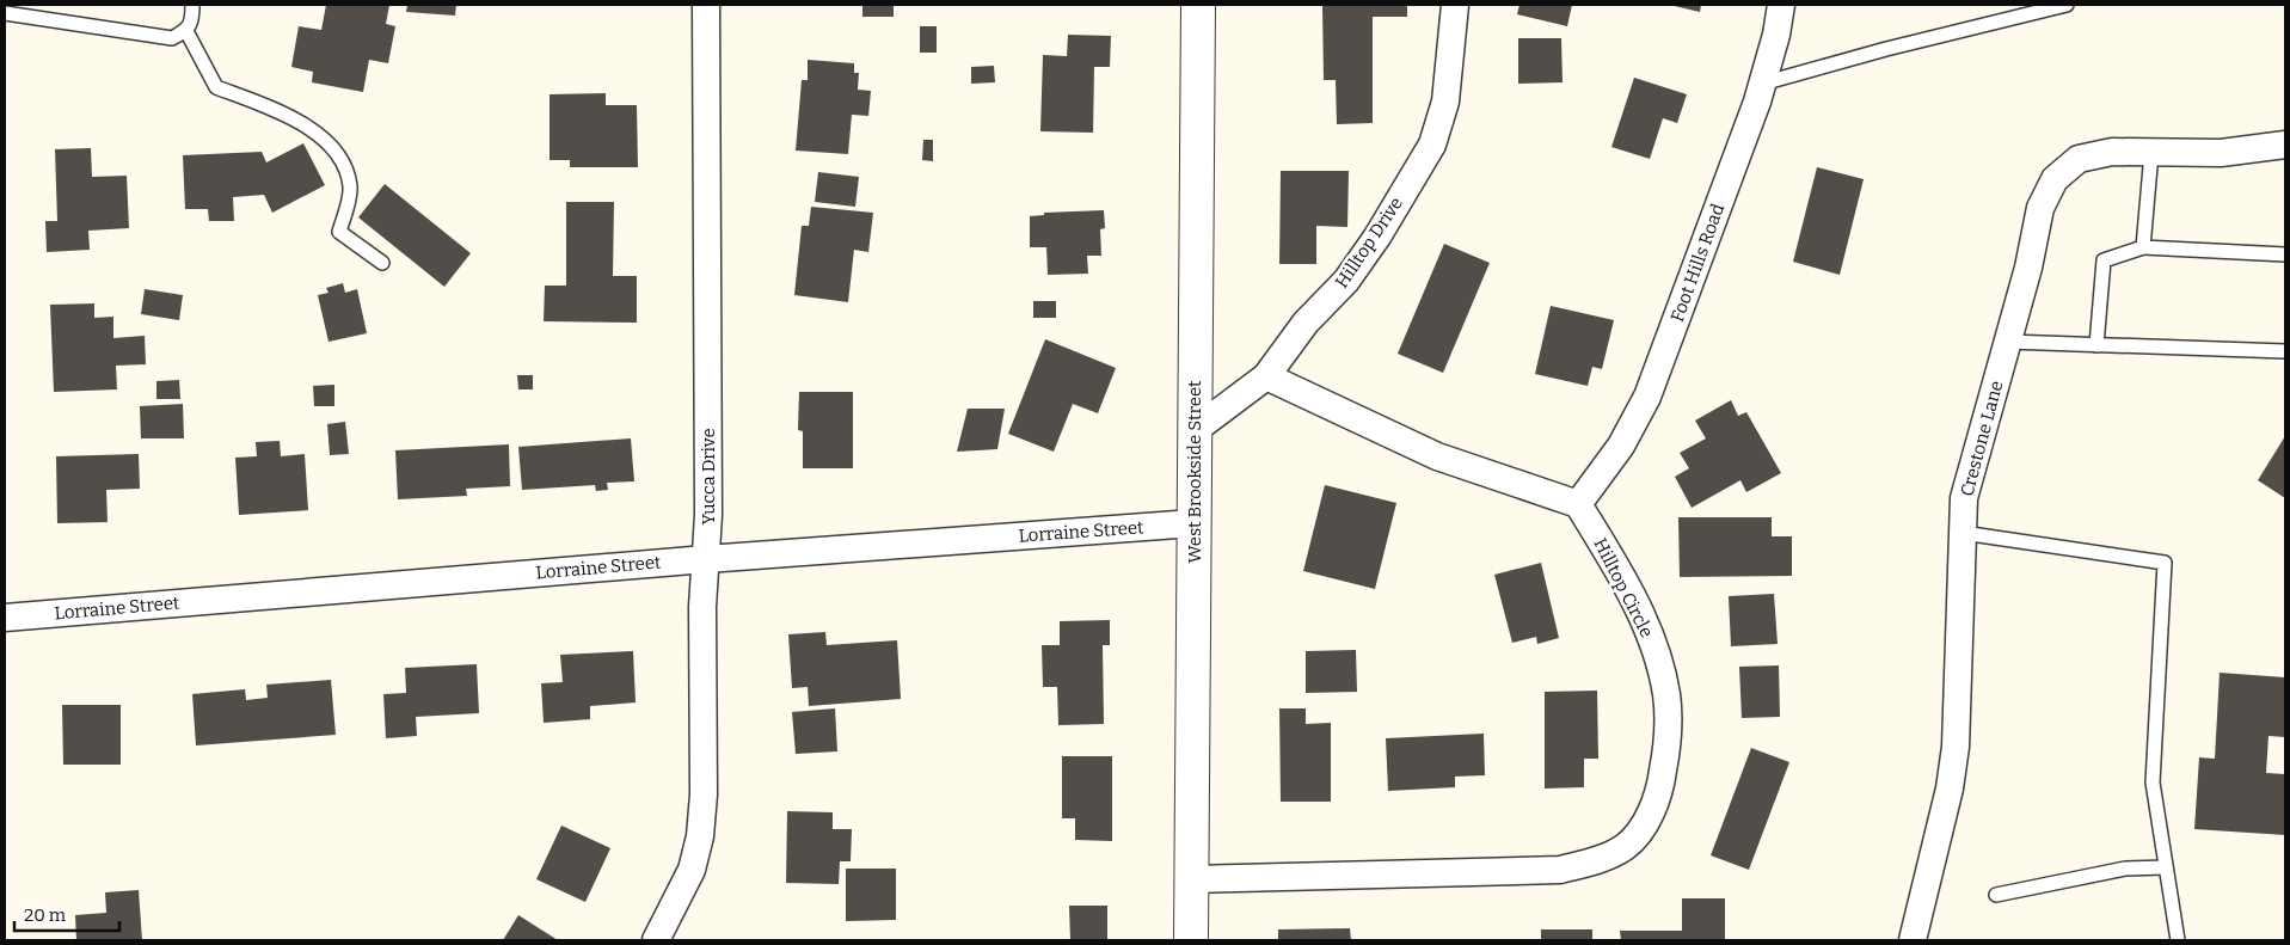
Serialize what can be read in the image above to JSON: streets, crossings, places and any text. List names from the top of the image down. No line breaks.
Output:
{"streets":{"street":["Hilltop Drive","Foot Hills Road","Crestone Lane","West Brookside Street","Yucca Drive","Lorraine Street","Hilltop Circle"]},"crossings":[["Hilltop Drive","West Brookside Street"],["Foot Hills Road","Hilltop Circle"],["West Brookside Street","Lorraine Street"],["West Brookside Street","Hilltop Circle"],["Yucca Drive","Lorraine Street"]],"scale_bar":"20 m"}
